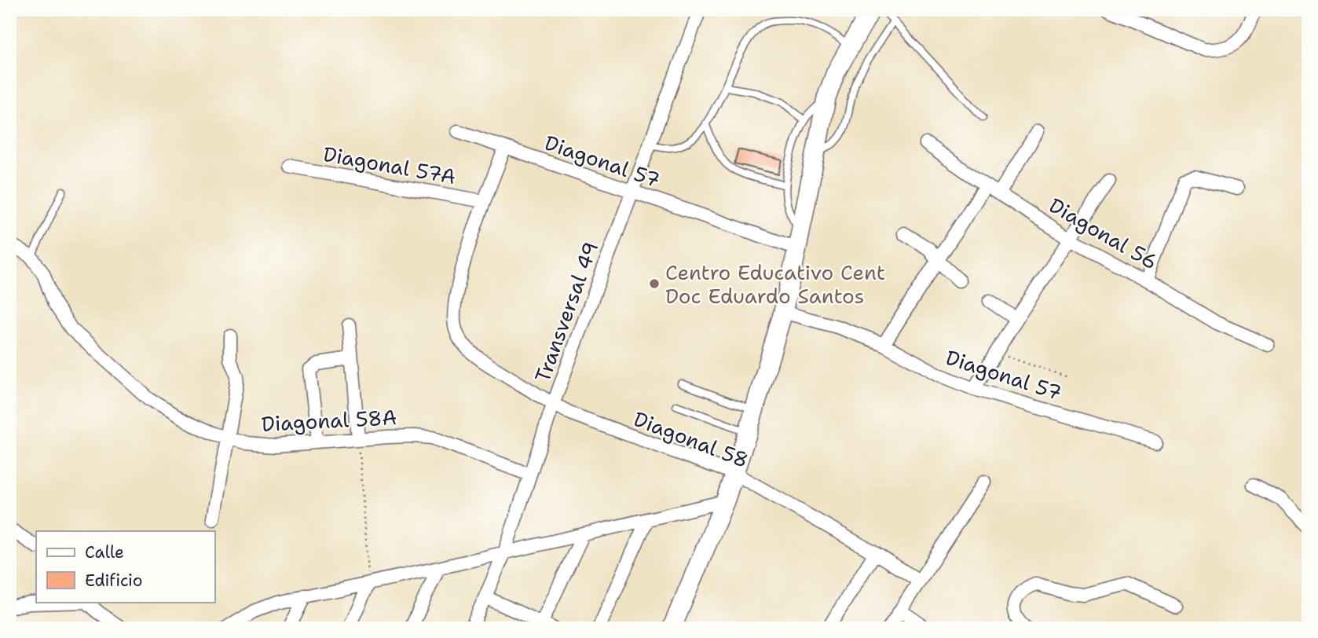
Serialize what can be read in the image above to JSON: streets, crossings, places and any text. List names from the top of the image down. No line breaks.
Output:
{"streets":{"street":["Diagonal 57","Diagonal 57A","Diagonal 56","Transversal 49","Diagonal 58A","Diagonal 58"]},"crossings":[["Diagonal 57","Transversal 49"],["Diagonal 57A","Diagonal 58"],["Transversal 49","Diagonal 58A"],["Transversal 49","Diagonal 58"]],"places":["Centro Educativo Cent Doc Eduardo Santos"],"legend":["Calle","Edificio"]}
